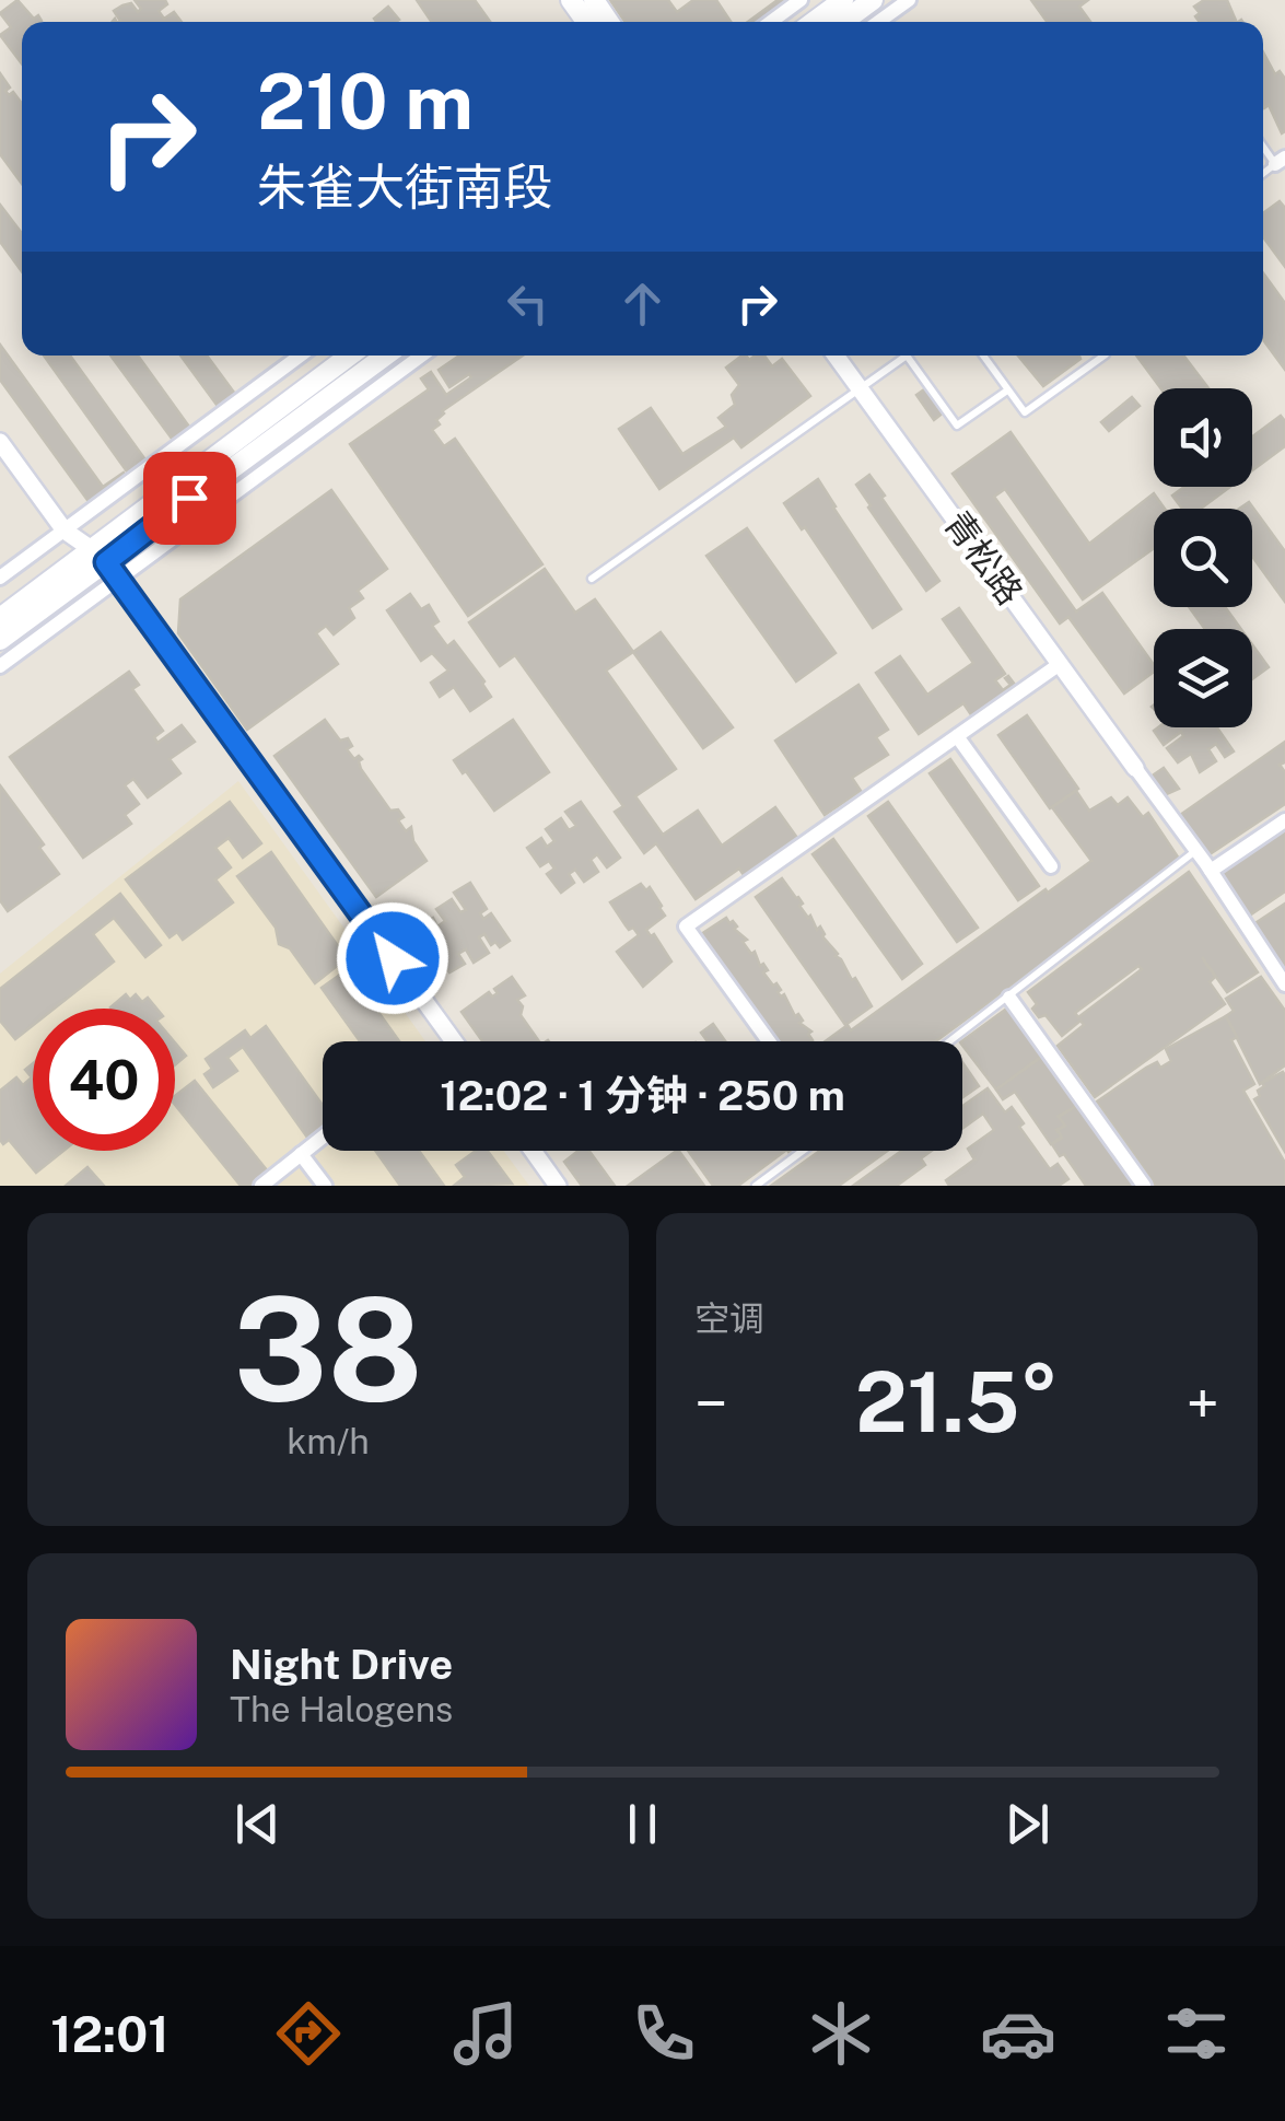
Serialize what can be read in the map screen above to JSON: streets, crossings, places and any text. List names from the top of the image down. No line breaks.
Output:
{"streets":{"street":["青松路"]},"page":{"turn":["210 m","朱雀大街南段"],"limit":"40","trip":"12:02 · 1 分钟 · 250 m","tile":[["38","km/h"],"空调"],"heat":["−","21.5°","+"],"song":["Night Drive","The Halogens"],"tabs":"12:01"}}
